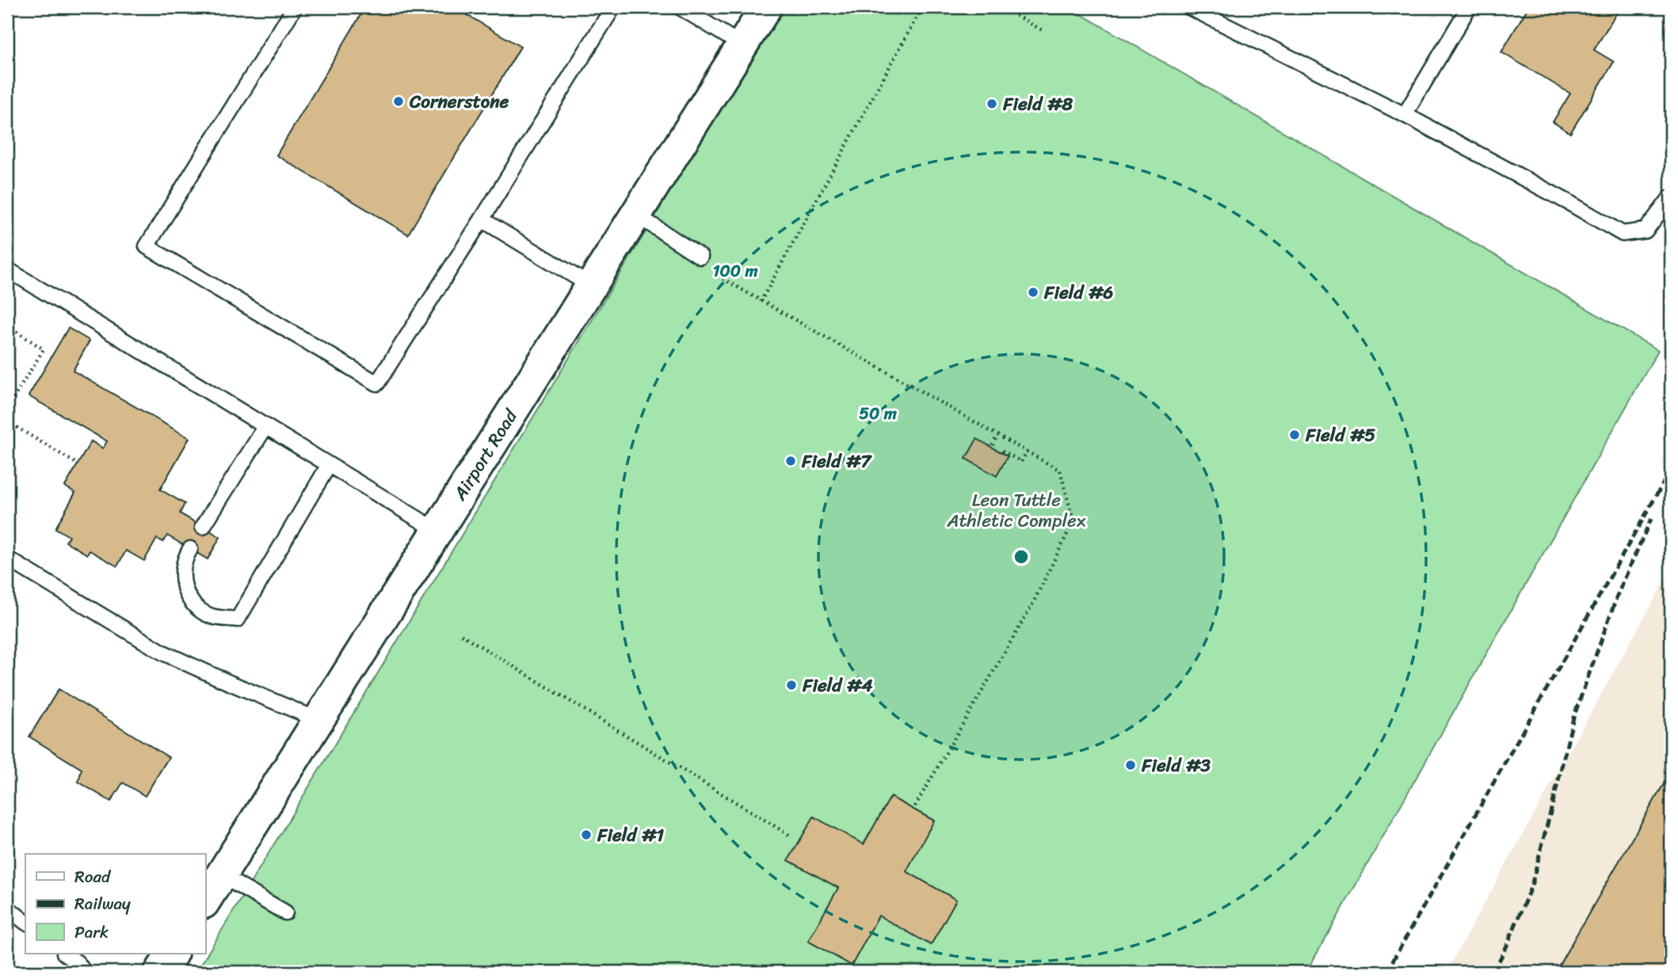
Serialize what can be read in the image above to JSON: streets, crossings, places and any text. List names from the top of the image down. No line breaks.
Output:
{"streets":{"street":["Airport Road"]},"parks":["Leon Tuttle Athletic Complex"],"places":["Cornerstone","Field #8","Field #6","Field #5","Field #7","Field #4","Field #3","Field #1"],"legend":["Road","Railway","Park"],"rings":["100 m","50 m"]}
